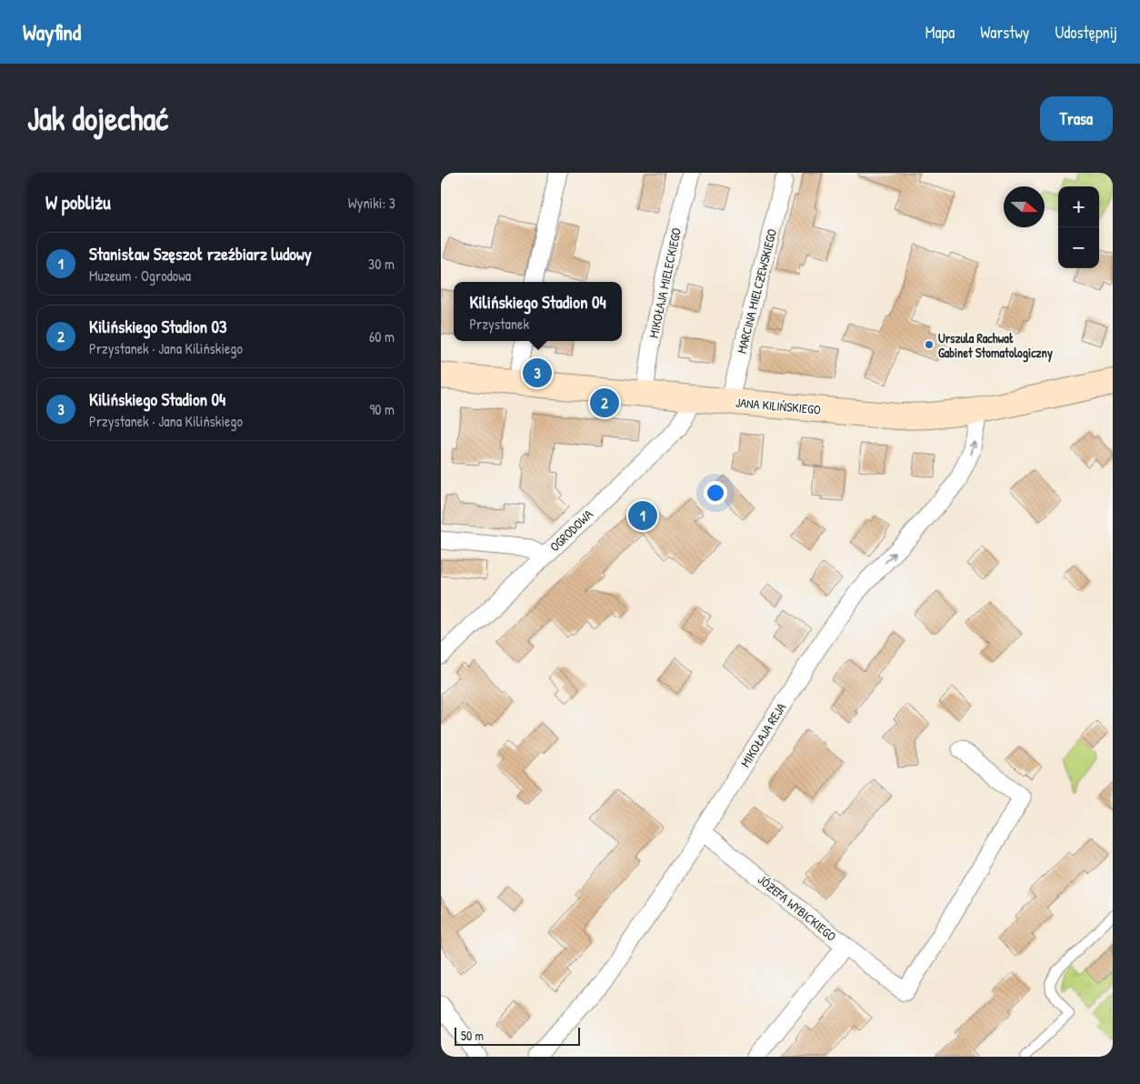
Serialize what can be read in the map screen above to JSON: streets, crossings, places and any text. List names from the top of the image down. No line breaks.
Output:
{"streets":{"street":["MIKOŁAJA MIELECKIEGO","MARCINA MIELCZEWSKIEGO","JANA KILIŃSKIEGO","OGRODOWA","MIKOŁAJA REJA","JÓZEFA WYBICKIEGO"]},"crossings":[["MIKOŁAJA MIELECKIEGO","JANA KILIŃSKIEGO"],["MARCINA MIELCZEWSKIEGO","JANA KILIŃSKIEGO"],["JANA KILIŃSKIEGO","OGRODOWA"],["JANA KILIŃSKIEGO","MIKOŁAJA REJA"],["MIKOŁAJA REJA","JÓZEFA WYBICKIEGO"]],"one_way":["MIKOŁAJA REJA"],"places":["Urszula Rachwał Gabinet Stomatologiczny"],"scale_bar":"50 m","north":"right","page":{"header":"Wayfind","nav":["Mapa","Warstwy","Udostępnij"],"buttons":"Trasa","title":"Jak dojechać","heading":["W pobliżu","Wyniki: 3"],"map_buttons":["+","−"],"list":[{"mark":"1","name":"Stanisław Szęszoł rzeźbiarz ludowy","note":"Muzeum · Ogrodowa","value":"30 m"},{"mark":"2","name":"Kilińskiego Stadion 03","note":"Przystanek · Jana Kilińskiego","value":"60 m"},{"mark":"3","name":"Kilińskiego Stadion 04","note":"Przystanek · Jana Kilińskiego","value":"90 m"}],"popup":["Kilińskiego Stadion 04","Przystanek"],"pins":["3","2","1"],"scale":"50 m"}}
